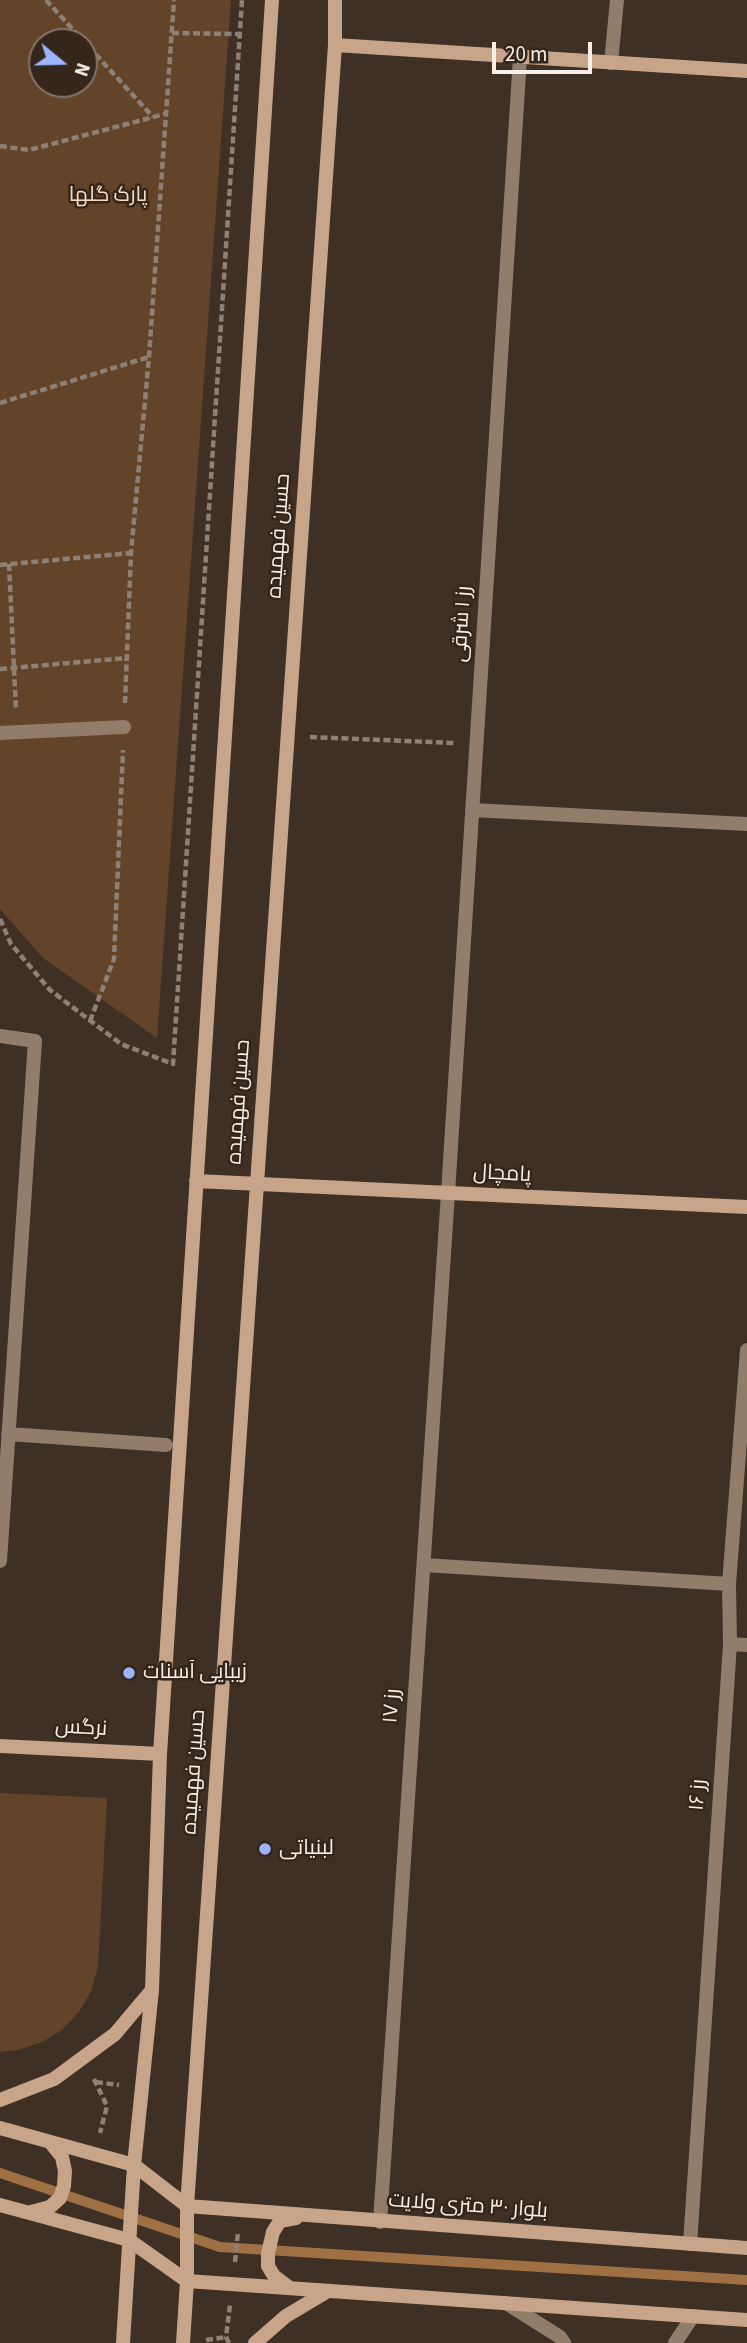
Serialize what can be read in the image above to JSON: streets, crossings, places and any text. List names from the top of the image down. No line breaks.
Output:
{"streets":{"main road":["حسین فهمیده","پامچال","نرگس","بلوار ۳۰ متری ولایت"],"street":["رز ۱ شرقی","رز ۱۷","رز ۱۶"]},"crossings":[["حسین فهمیده","پامچال"],["حسین فهمیده","نرگس"],["حسین فهمیده","بلوار ۳۰ متری ولایت"],["رز ۱ شرقی","پامچال"],["رز ۱ شرقی","رز ۱۷"],["پامچال","رز ۱۷"],["رز ۱۷","بلوار ۳۰ متری ولایت"],["رز ۱۶","بلوار ۳۰ متری ولایت"]],"parks":["پارک گلها"],"places":["زیبایی آسنات","لبنیاتی"],"scale_bar":"20 m","north":"right"}
